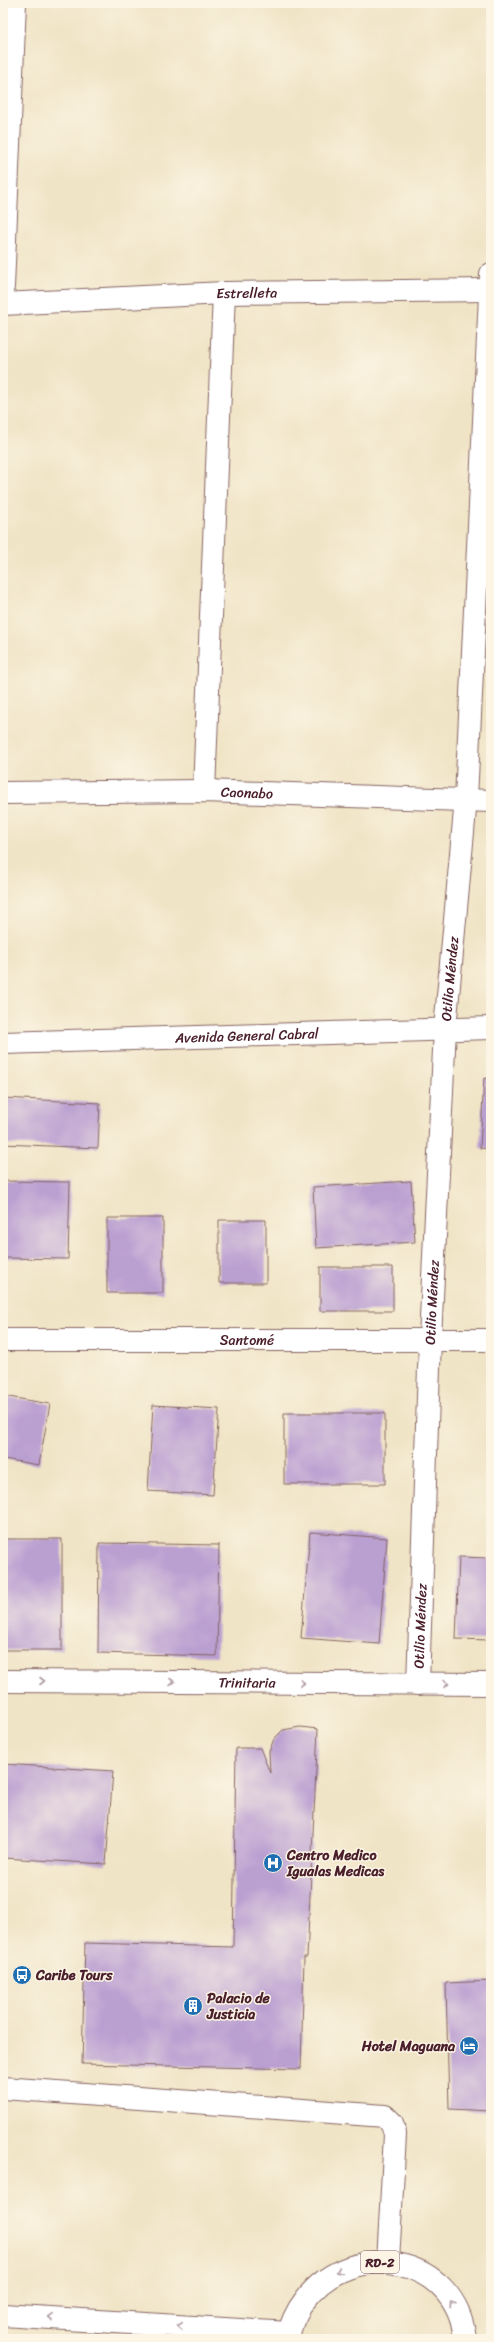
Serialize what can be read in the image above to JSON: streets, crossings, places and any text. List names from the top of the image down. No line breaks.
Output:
{"streets":{"street":["Estrelleta","Caonabo","Otilio Méndez","Avenida General Cabral","Santomé","Trinitaria","RD-2"]},"crossings":[["Estrelleta","Otilio Méndez"],["Caonabo","Otilio Méndez"],["Otilio Méndez","Avenida General Cabral"],["Otilio Méndez","Santomé"],["Otilio Méndez","Trinitaria"]],"one_way":["Trinitaria"],"places":{"hospital":["Centro Medico Igualas Medicas"],"bus stop":["Caribe Tours"],"building":["Palacio de Justicia"],"hotel":["Hotel Maguana"]}}
